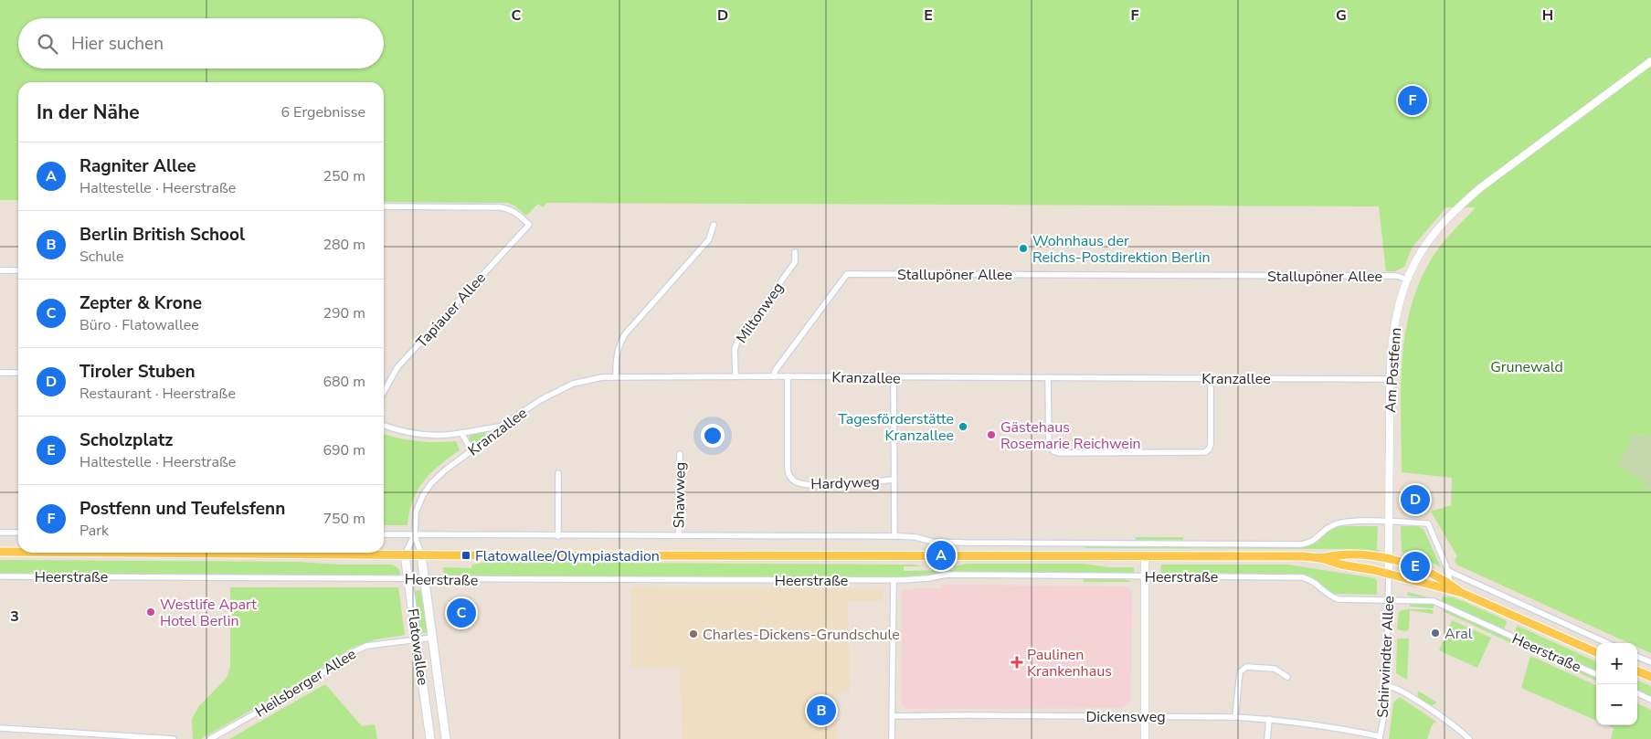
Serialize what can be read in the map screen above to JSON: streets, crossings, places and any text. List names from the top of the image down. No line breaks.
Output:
{"streets":{"main road":["Heerstraße","Flatowallee"],"street":["Stallupöner Allee","Tapiauer Allee","Miltonweg","Am Postfenn","Kranzallee","Hardyweg","Shawweg","Schirwindter Allee","Heilsberger Allee","Dickensweg"]},"crossings":[["Stallupöner Allee","Am Postfenn"],["Stallupöner Allee","Kranzallee"],["Miltonweg","Kranzallee"],["Am Postfenn","Kranzallee"],["Am Postfenn","Heerstraße"],["Am Postfenn","Schirwindter Allee"],["Kranzallee","Hardyweg"],["Kranzallee","Heerstraße"],["Heerstraße","Flatowallee"],["Heerstraße","Schirwindter Allee"],["Flatowallee","Heilsberger Allee"],["Schirwindter Allee","Dickensweg"]],"parks":["Grunewald"],"places":{"other":["Wohnhaus der Reichs-Postdirektion Berlin","Tagesförderstätte Kranzallee","Gästehaus Rosemarie Reichwein","Westlife Apart Hotel Berlin","Aral","Charles-Dickens-Grundschule"],"transit":["Flatowallee/Olympiastadion"],"health":["Paulinen Krankenhaus"]},"page":{"search":"Hier suchen","heading":["In der Nähe","6 Ergebnisse"],"pins":["F","D","A","E","C","B"],"list":[{"mark":"A","name":"Ragniter Allee","note":"Haltestelle · Heerstraße","value":"250 m"},{"mark":"B","name":"Berlin British School","note":"Schule","value":"280 m"},{"mark":"C","name":"Zepter & Krone","note":"Büro · Flatowallee","value":"290 m"},{"mark":"D","name":"Tiroler Stuben","note":"Restaurant · Heerstraße","value":"680 m"},{"mark":"E","name":"Scholzplatz","note":"Haltestelle · Heerstraße","value":"690 m"},{"mark":"F","name":"Postfenn und Teufelsfenn","note":"Park","value":"750 m"}],"map_buttons":["+","−"]},"grid":{"columns":["C","D","E","F","G","H"],"rows":["3"]}}
